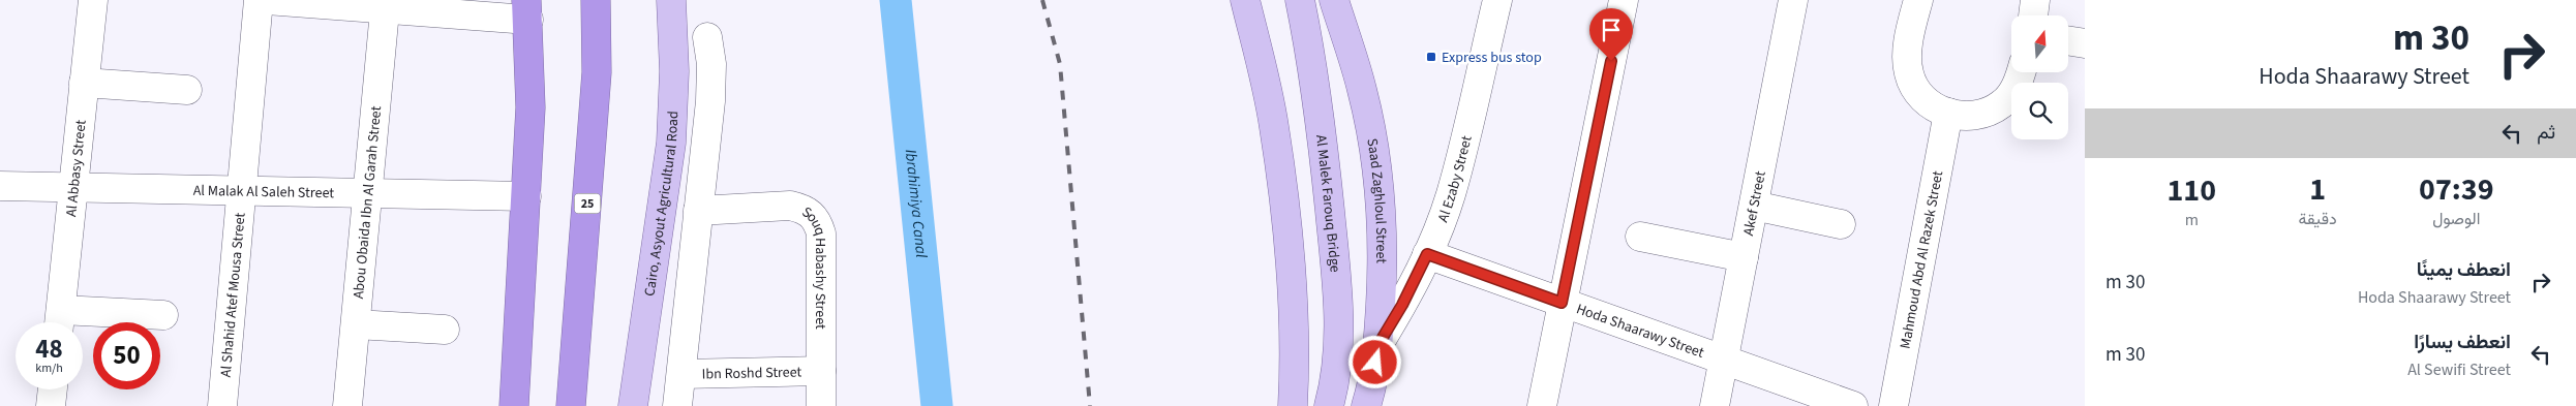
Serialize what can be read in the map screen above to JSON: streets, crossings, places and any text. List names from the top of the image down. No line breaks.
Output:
{"streets":{"highway":["25"],"main road":["Saad Zaghloul Street","Al Malek Farouq Bridge","Cairo, Asyout Agricultural Road"],"street":["Al Abbasy Street","Al Ezaby Street","Al Malak Al Saleh Street","Abou Obaida Ibn Al Garah Street","Akef Street","Mahmoud Abd Al Razek Street","Souq Habashy Street","Al Shahid Atef Mousa Street","Hoda Shaarawy Street","Ibn Roshd Street"]},"crossings":[["Al Abbasy Street","Al Malak Al Saleh Street"],["Al Ezaby Street","Saad Zaghloul Street"],["Al Ezaby Street","Hoda Shaarawy Street"],["Al Malak Al Saleh Street","Abou Obaida Ibn Al Garah Street"],["Al Malak Al Saleh Street","Al Shahid Atef Mousa Street"],["Akef Street","Hoda Shaarawy Street"],["Souq Habashy Street","Ibn Roshd Street"]],"water":["Ibrahimiya Canal"],"places":{"transit":["Express bus stop"]},"north":"top","page":{"turn":["30 m","Hoda Shaarawy Street"],"then":"ثم","eta":["07:39","الوصول","1","دقيقة","110","m"],"list":[{"name":"انعطف يمينًا","note":"Hoda Shaarawy Street","value":"30 m"},{"name":"انعطف يسارًا","note":"Al Sewifi Street","value":"30 m"}],"speed":"48 km/h","limit":"50"}}
